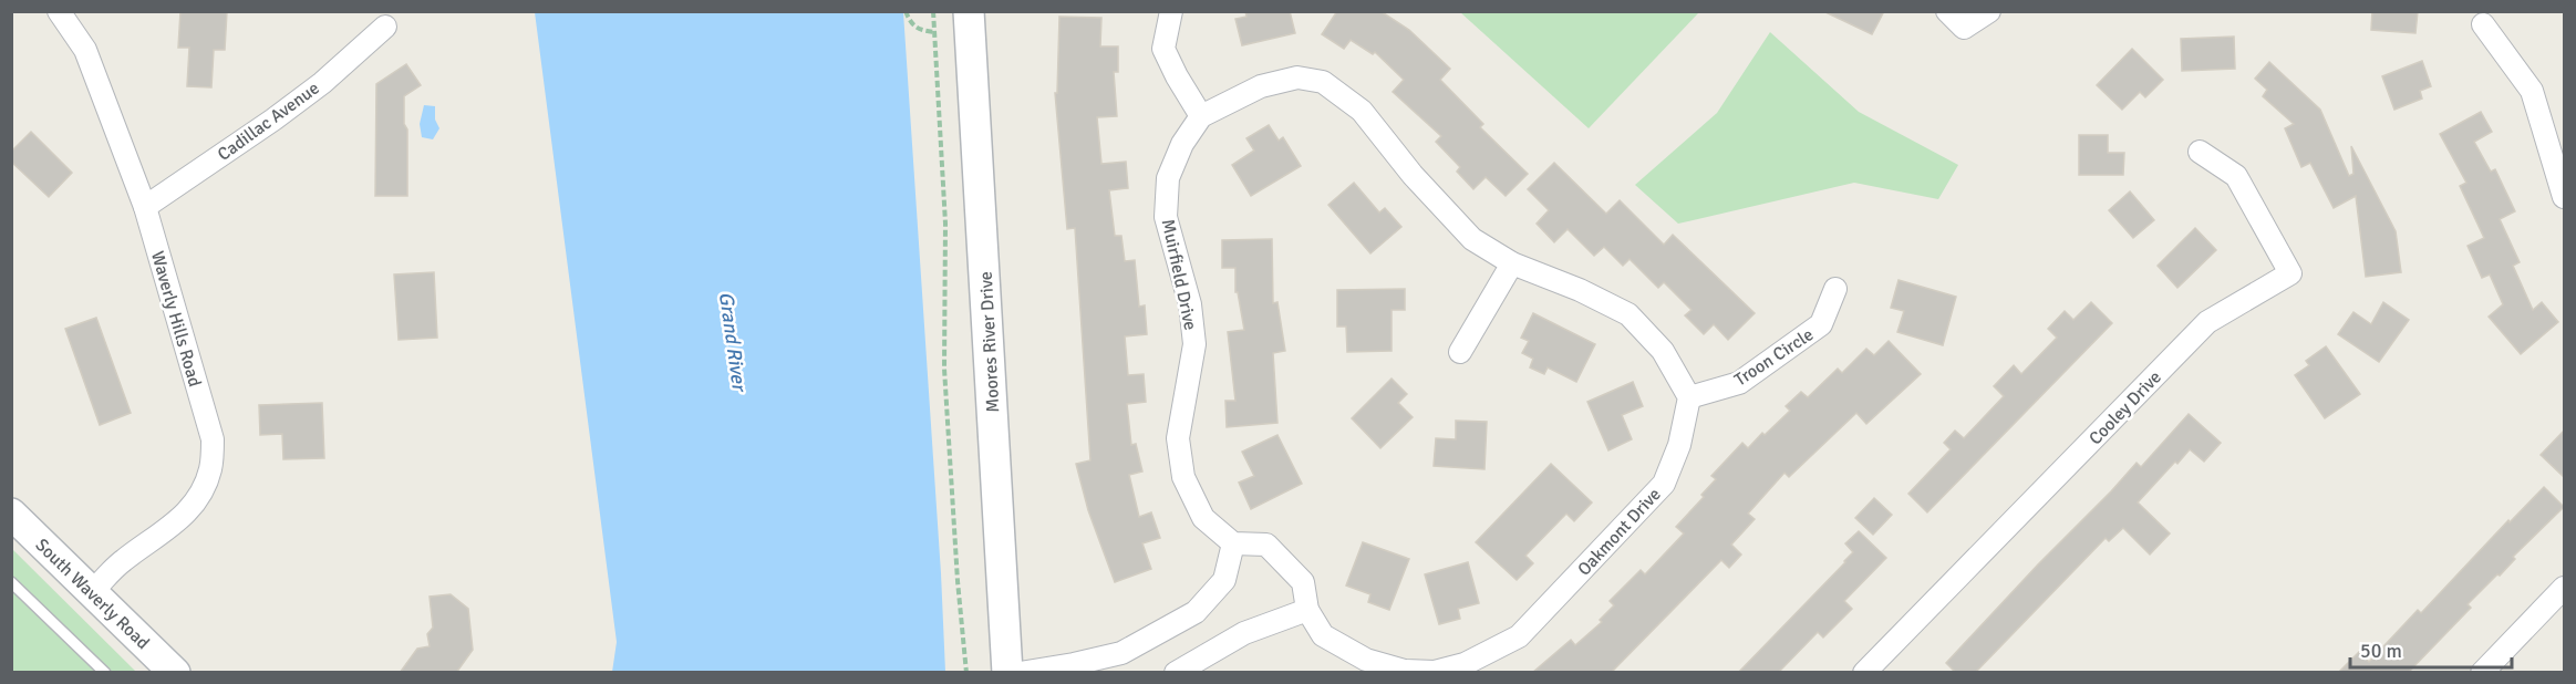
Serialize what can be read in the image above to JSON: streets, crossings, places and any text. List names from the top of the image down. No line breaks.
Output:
{"streets":{"street":["Cadillac Avenue","Muirfield Drive","Waverly Hills Road","Moores River Drive","Troon Circle","Cooley Drive","Oakmont Drive","South Waverly Road"]},"crossings":[["Cadillac Avenue","Waverly Hills Road"],["Waverly Hills Road","South Waverly Road"],["Troon Circle","Oakmont Drive"]],"water":["Grand River"],"scale_bar":"50 m"}
